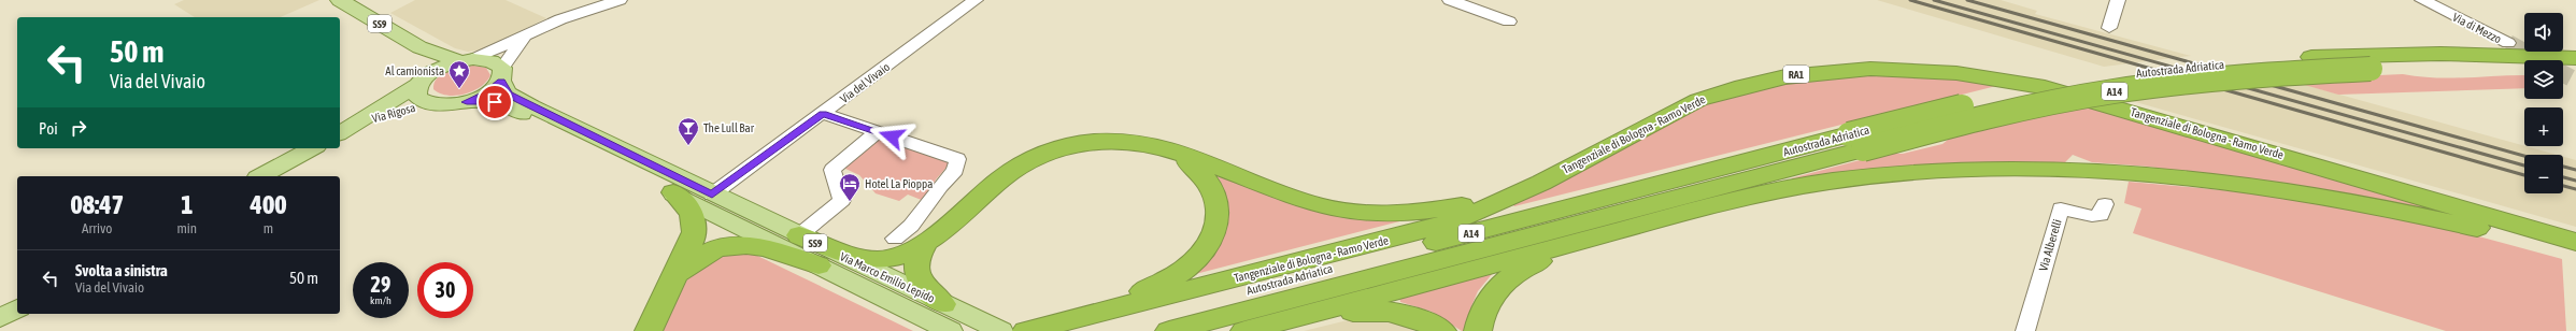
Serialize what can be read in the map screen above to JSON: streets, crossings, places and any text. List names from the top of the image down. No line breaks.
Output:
{"streets":{"highway":["Autostrada Adriatica","RA1","A14","Tangenziale di Bologna - Ramo Verde"],"main road":["SS9","Via Rigosa","Via Marco Emilio Lepido"],"street":["Via di Mezzo","Via del Vivaio","Via Alberelli"]},"crossings":[["SS9","Via Rigosa"],["SS9","Via Marco Emilio Lepido"],["Via del Vivaio","Via Marco Emilio Lepido"]],"places":{"place":["Al camionista"],"bar":["The Lull Bar"],"hotel":["Hotel La Pioppa"]},"page":{"map_buttons":["+","−"],"turn":["50 m","Via del Vivaio"],"then":"Poi","eta":["08:47","Arrivo","1","min","400","m"],"list":[{"name":"Svolta a sinistra","note":"Via del Vivaio","value":"50 m"}],"speed":"29 km/h","limit":"30"}}
